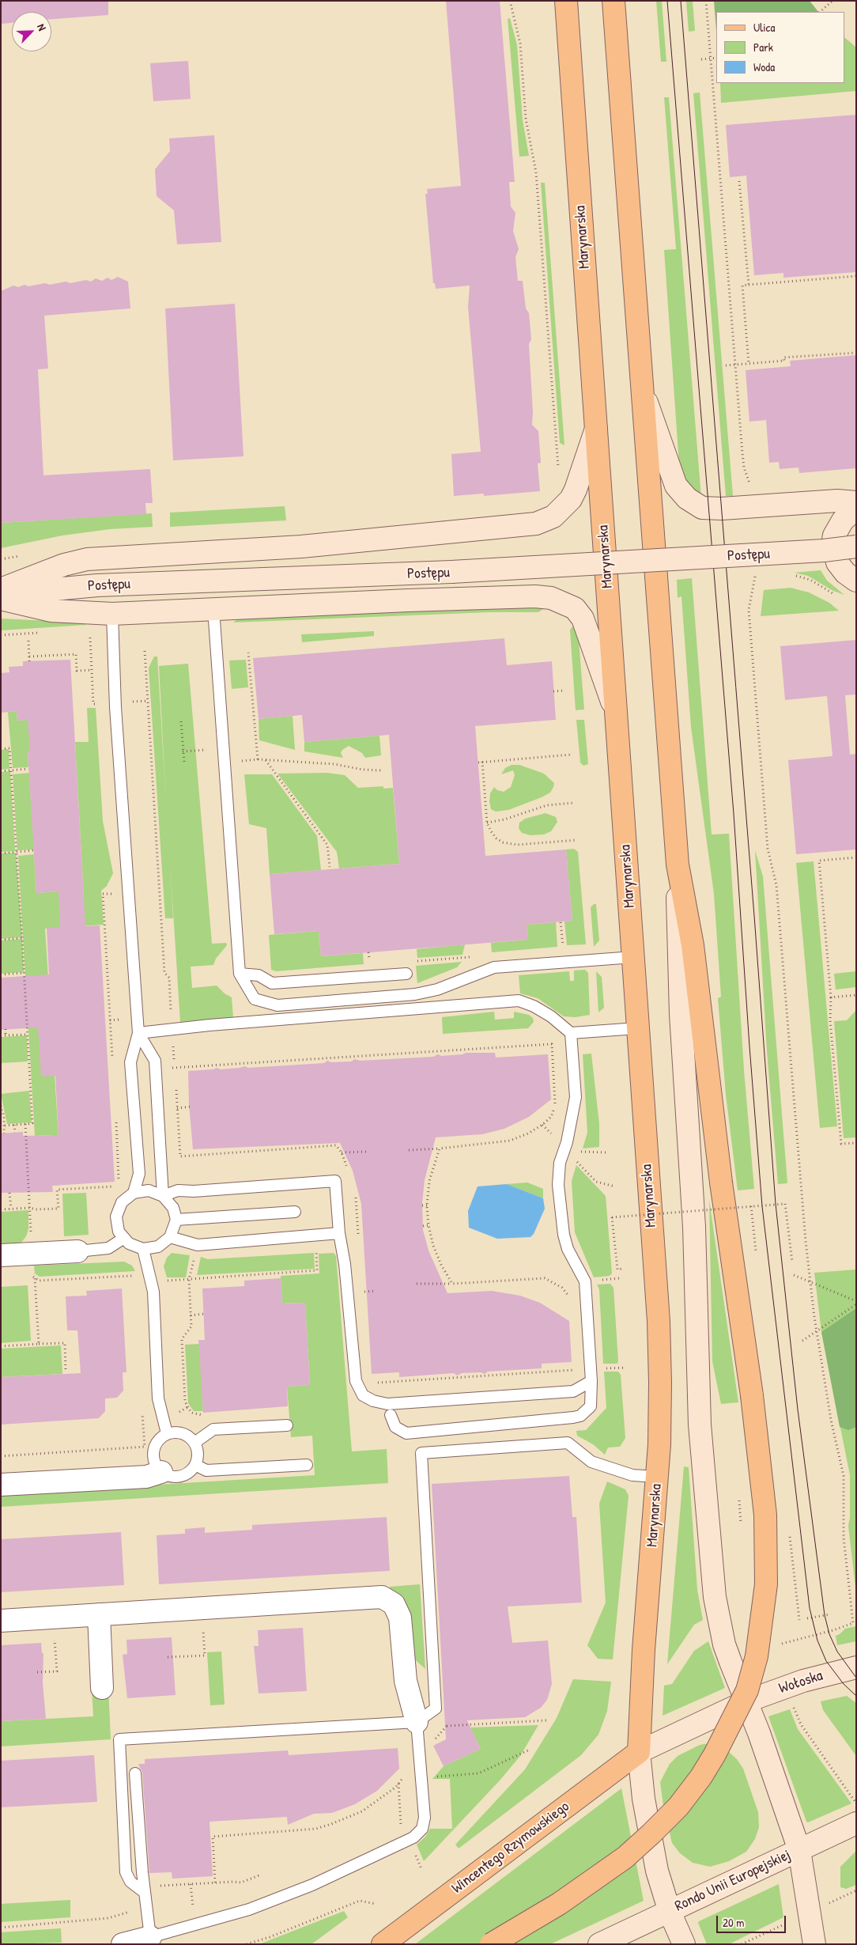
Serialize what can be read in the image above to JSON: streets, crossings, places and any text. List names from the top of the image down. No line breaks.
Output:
{"streets":{"main road":["Marynarska","Wincentego Rzymowskiego"],"street":["Postępu","Wołoska","Rondo Unii Europejskiej"]},"crossings":[["Marynarska","Wincentego Rzymowskiego"],["Marynarska","Rondo Unii Europejskiej"],["Wołoska","Rondo Unii Europejskiej"],["Wincentego Rzymowskiego","Rondo Unii Europejskiej"]],"legend":["Ulica","Park","Woda"],"scale_bar":"20 m","north":"top right"}
